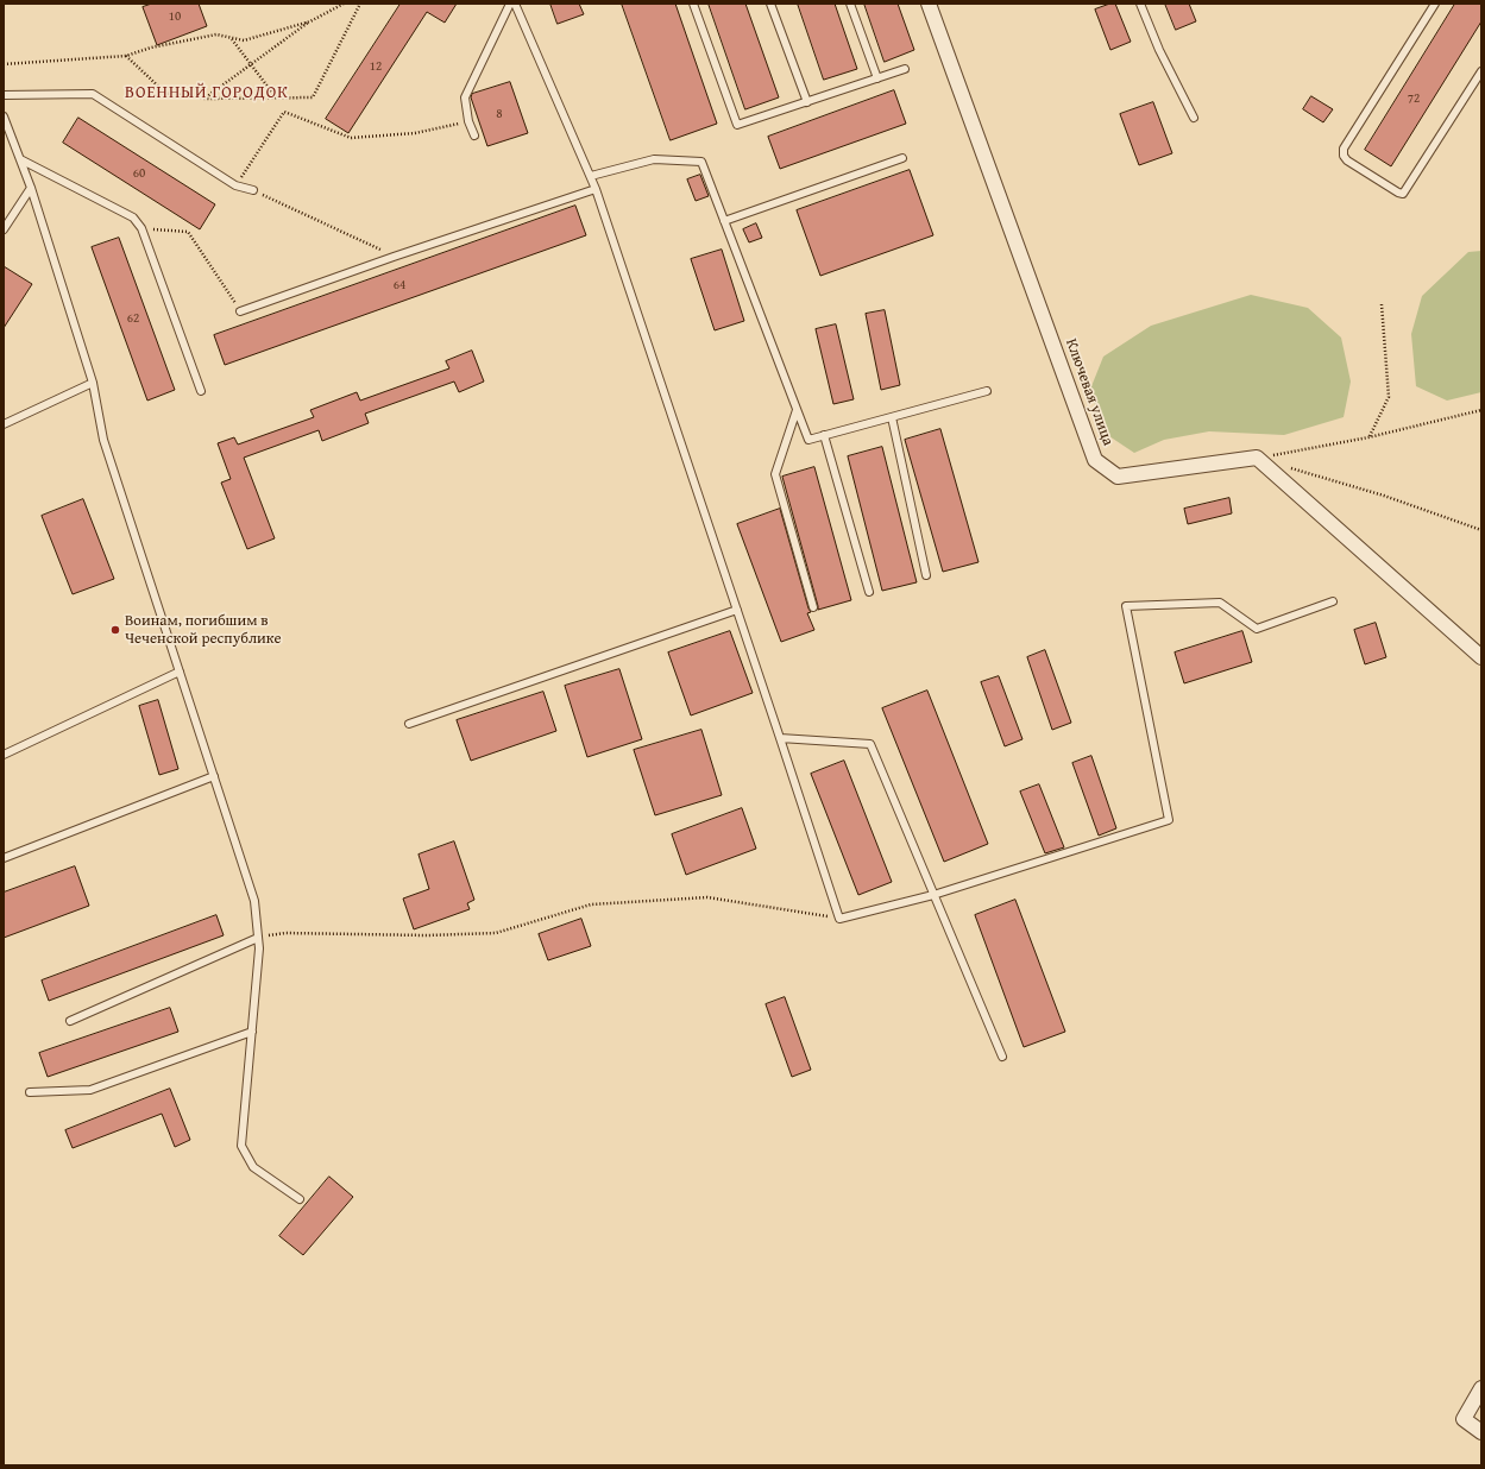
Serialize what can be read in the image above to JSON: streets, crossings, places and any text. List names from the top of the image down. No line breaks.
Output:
{"streets":{"street":["Ключевая улица"]},"districts":["ВОЕННЫЙ ГОРОДОК"],"places":["Воинам, погибшим в Чеченской республике"],"house_numbers":["10","12","72","8","60","64","62"]}
